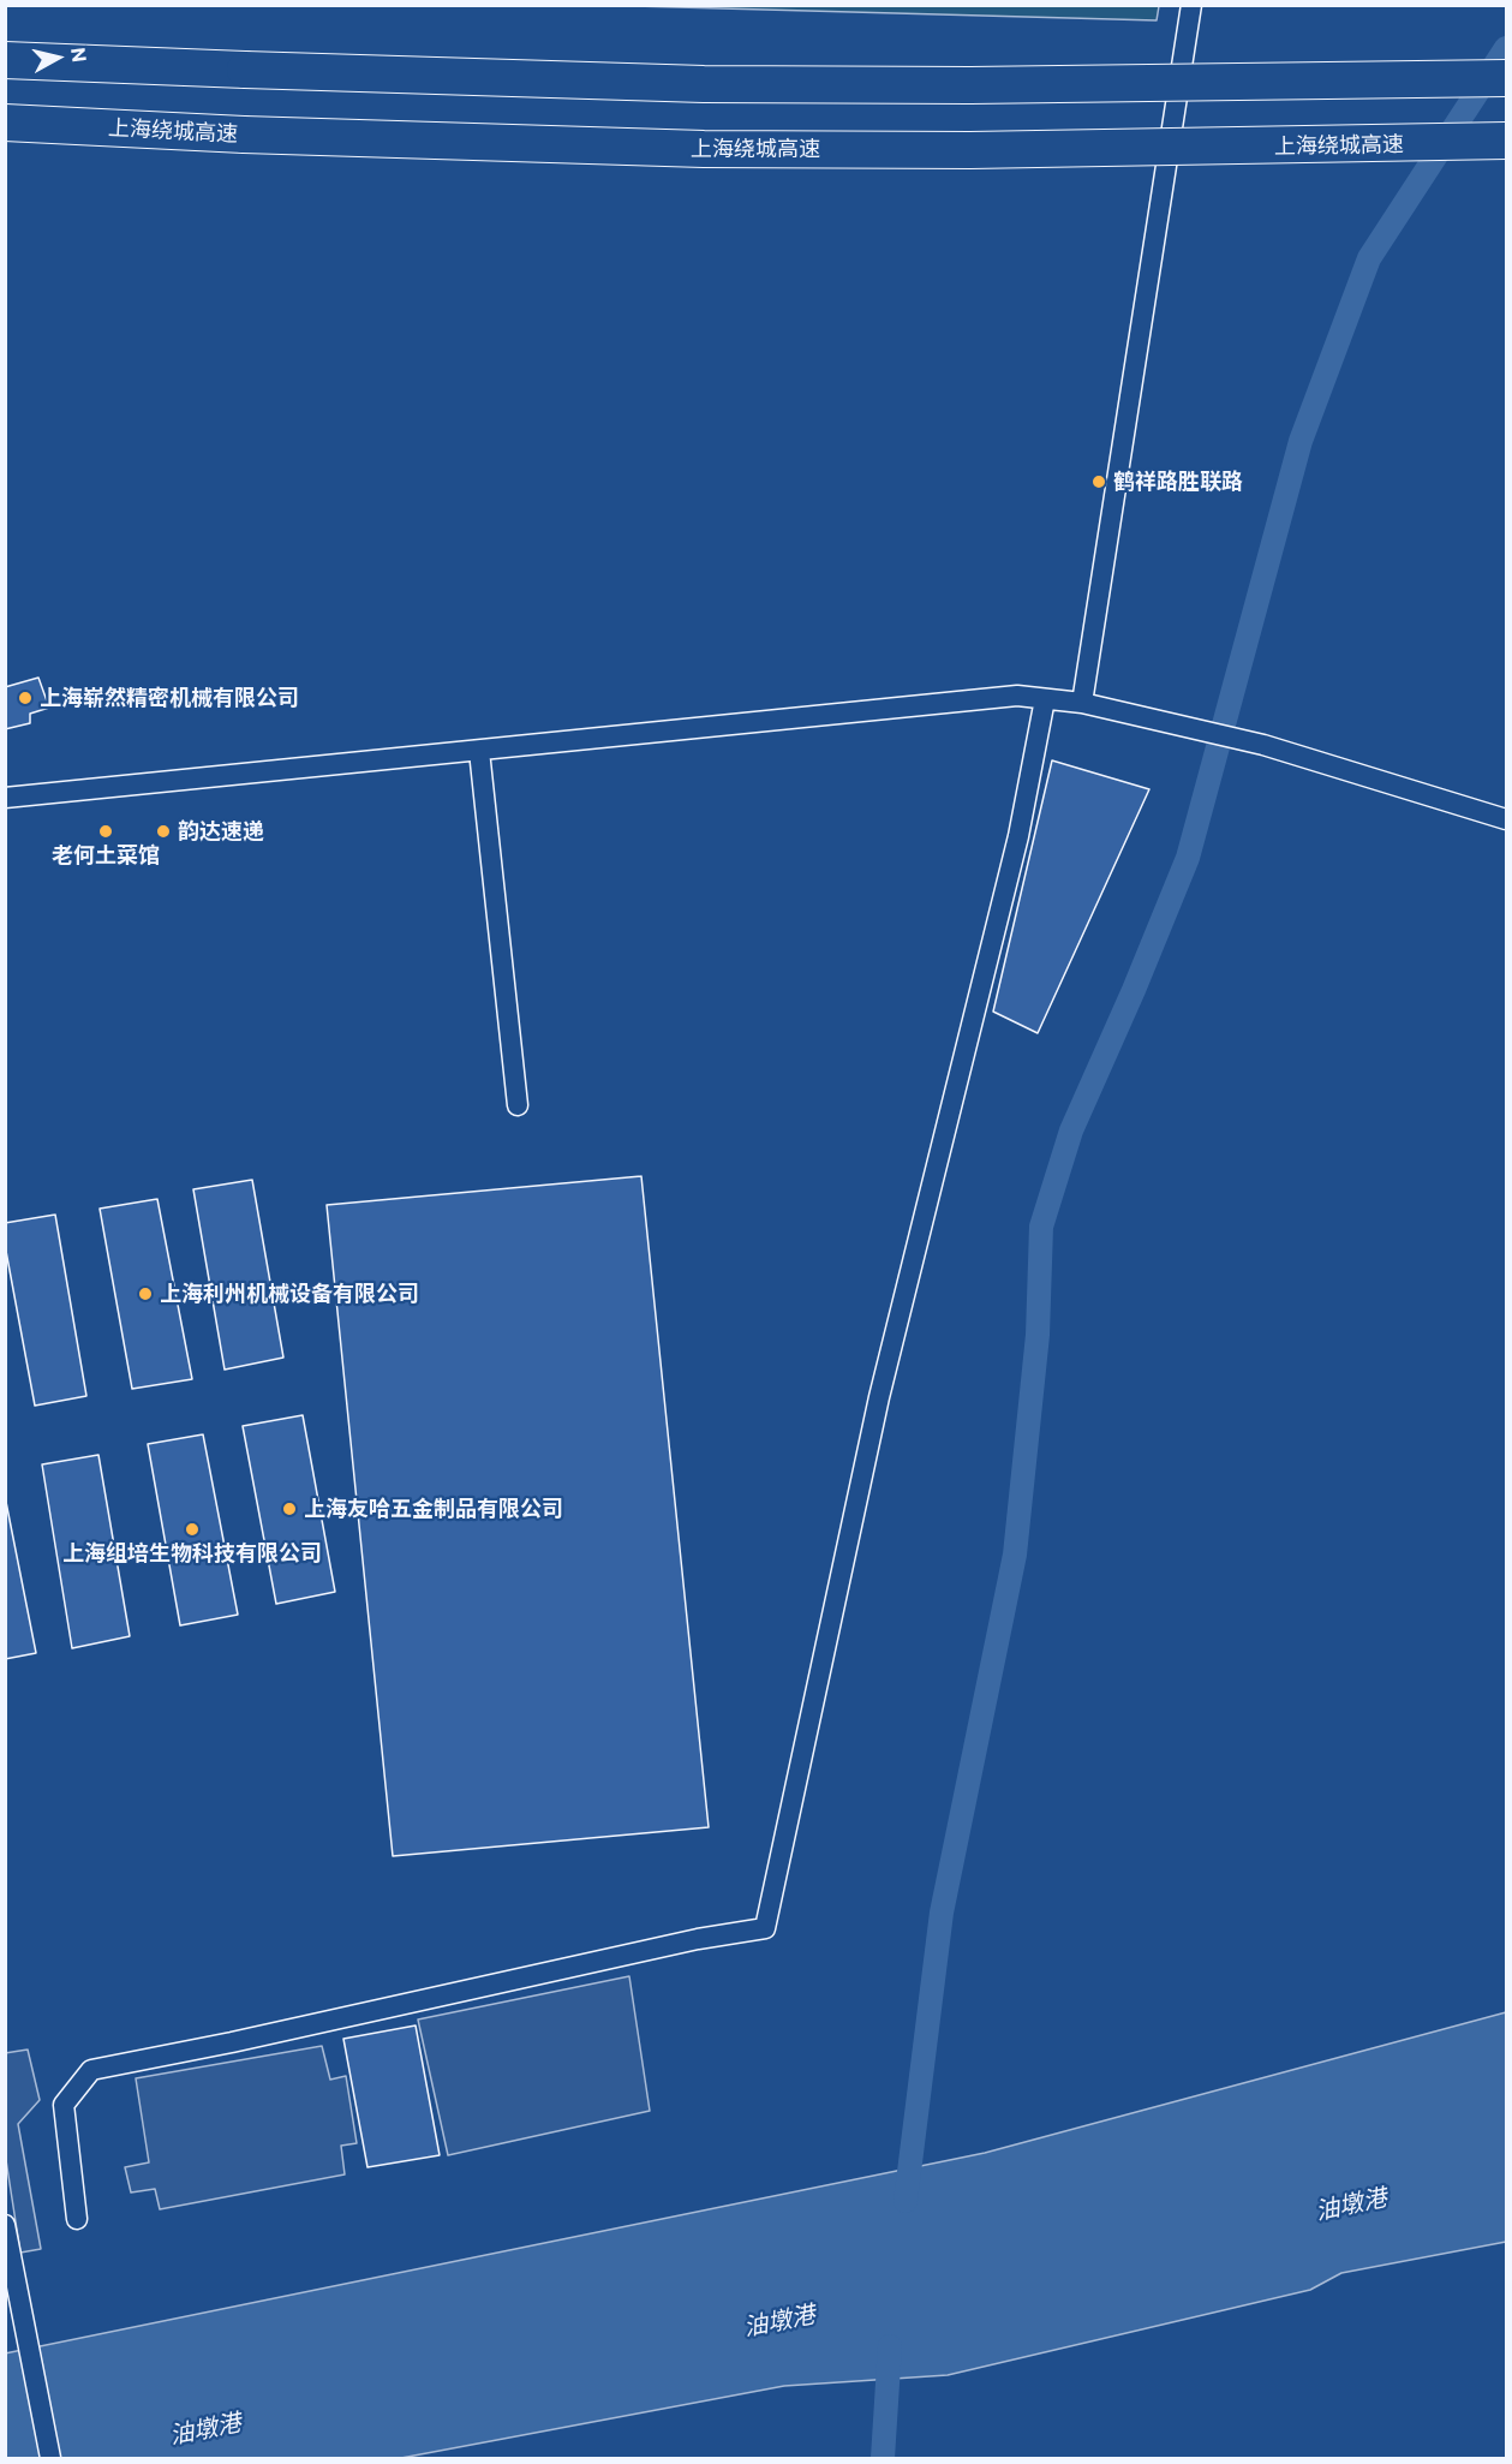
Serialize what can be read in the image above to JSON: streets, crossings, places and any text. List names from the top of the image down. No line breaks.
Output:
{"streets":{"highway":["上海绕城高速"]},"water":["油墩港"],"places":["鹤祥路胜联路","上海崭然精密机械有限公司","老何土菜馆","韵达速递","上海利州机械设备有限公司","上海友哈五金制品有限公司","上海组培生物科技有限公司"],"north":"right"}
